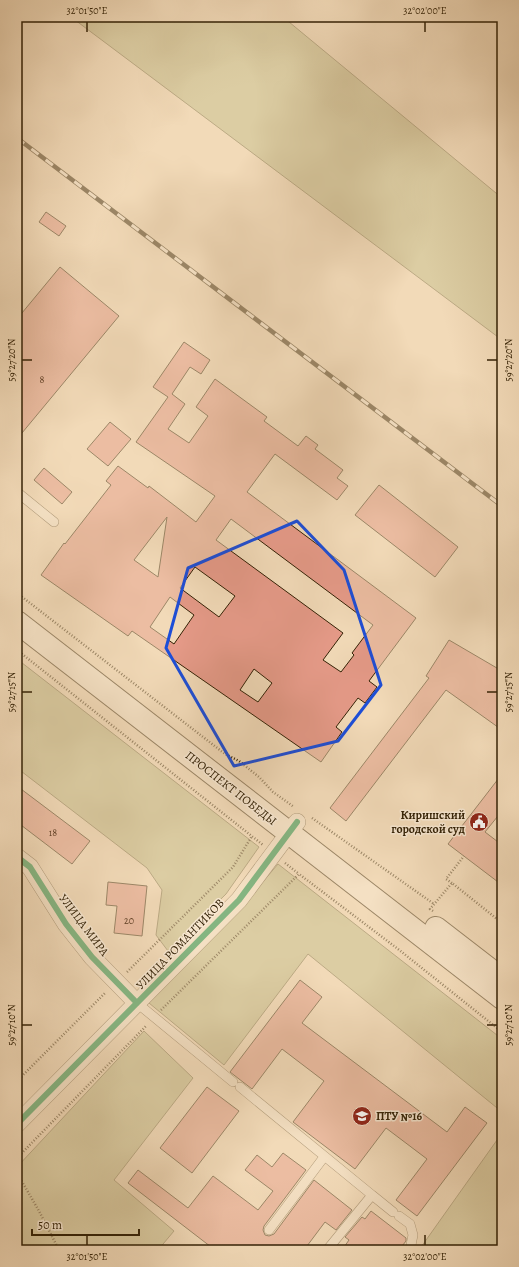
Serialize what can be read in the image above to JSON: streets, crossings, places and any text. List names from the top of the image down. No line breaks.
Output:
{"streets":{"main road":["ПРОСПЕКТ ПОБЕДЫ"],"street":["УЛИЦА МИРА","УЛИЦА РОМАНТИКОВ"]},"crossings":[["ПРОСПЕКТ ПОБЕДЫ","УЛИЦА РОМАНТИКОВ"],["УЛИЦА МИРА","УЛИЦА РОМАНТИКОВ"]],"places":{"public building":["Киришский городской суд"],"school or university":["ПТУ №16"]},"house_numbers":["8","18","20"],"scale_bar":"50 m","coordinates":["32°01'50\"E","32°02'00\"E","59°27'20\"N","59°27'15\"N","59°27'10\"N"]}
